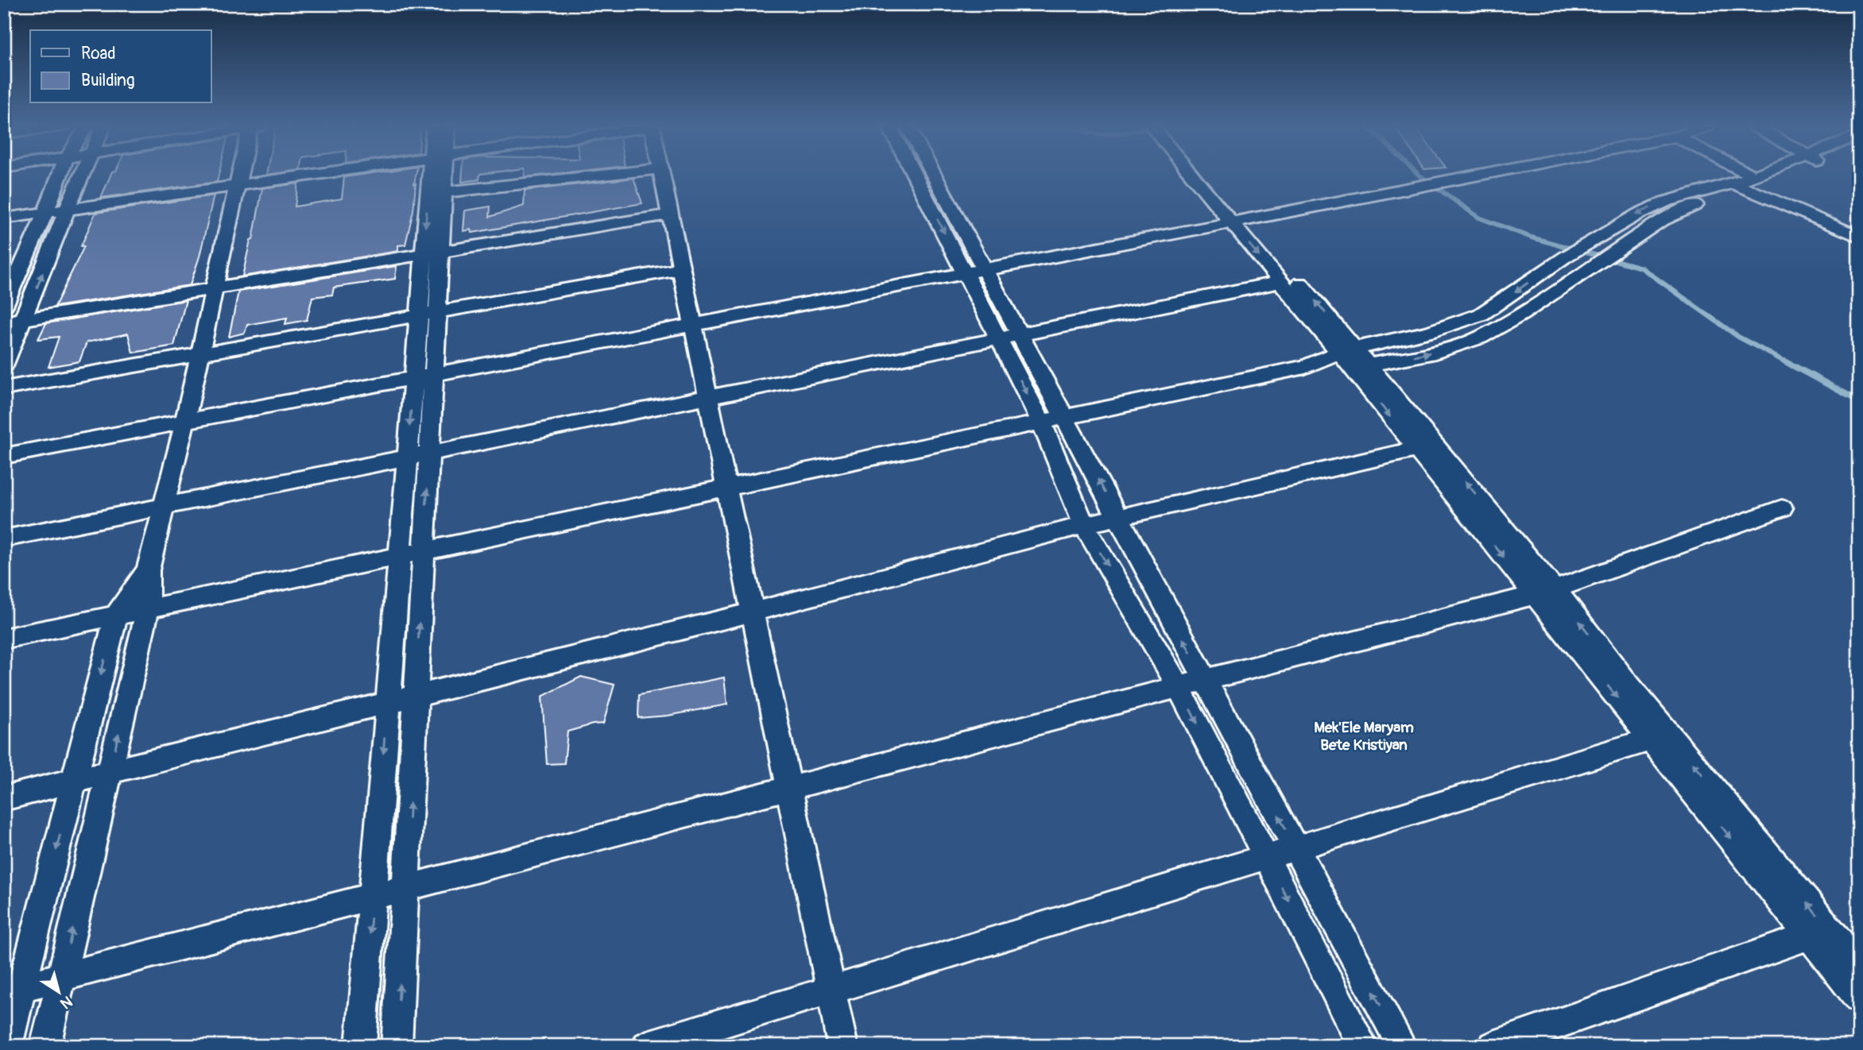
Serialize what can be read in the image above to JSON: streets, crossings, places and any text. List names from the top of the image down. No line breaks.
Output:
{"districts":["Mek'Ele Maryam Bete Kristiyan"],"legend":["Road","Building"],"north":"bottom right"}
